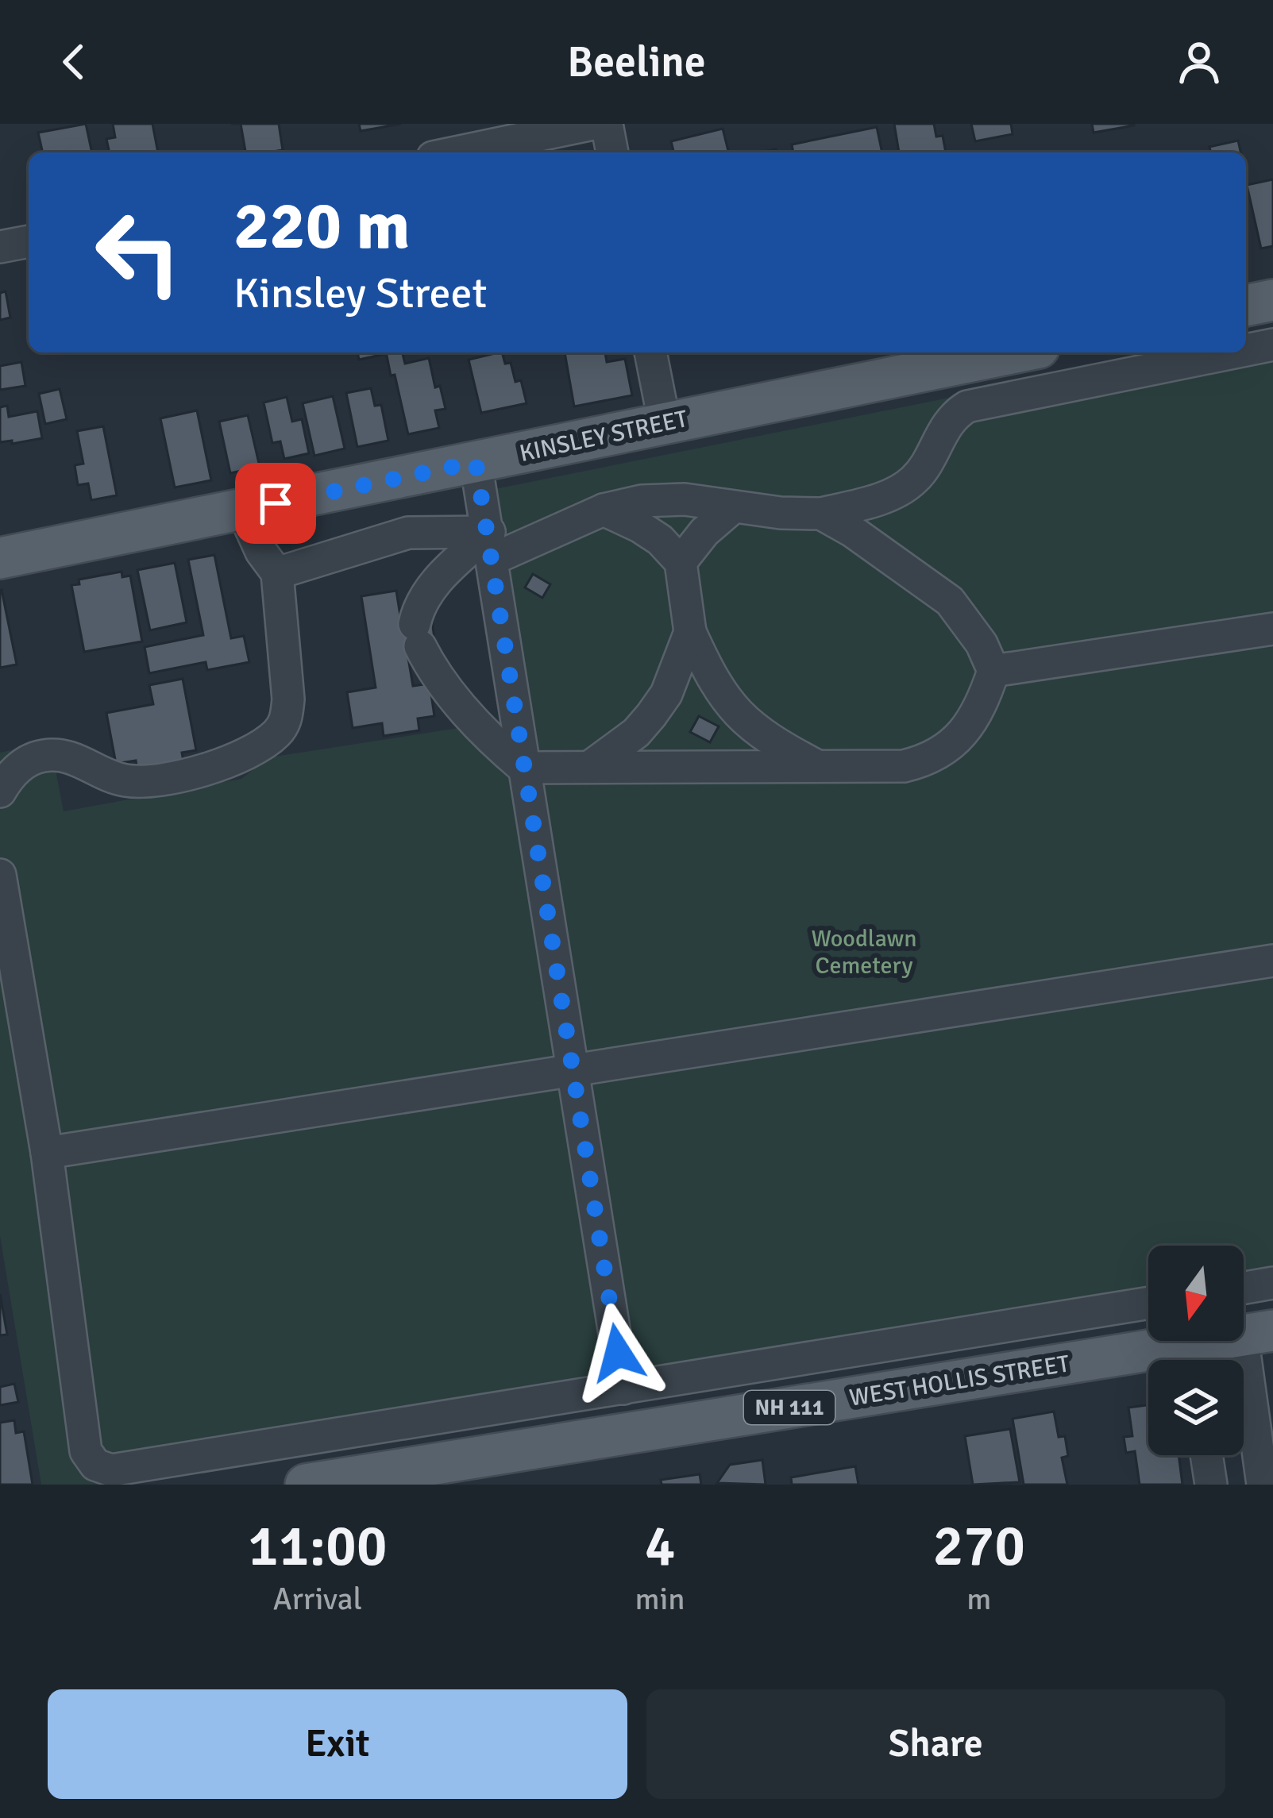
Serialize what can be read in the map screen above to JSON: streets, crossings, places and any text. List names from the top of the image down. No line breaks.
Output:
{"streets":{"main road":["KINSLEY STREET","WEST HOLLIS STREET","NH 111"]},"parks":["Woodlawn Cemetery"],"north":"bottom","page":{"header":"Beeline","turn":["220 m","Kinsley Street"],"eta":["11:00","Arrival","4","min","270","m"],"buttons":["Exit","Share"]}}
